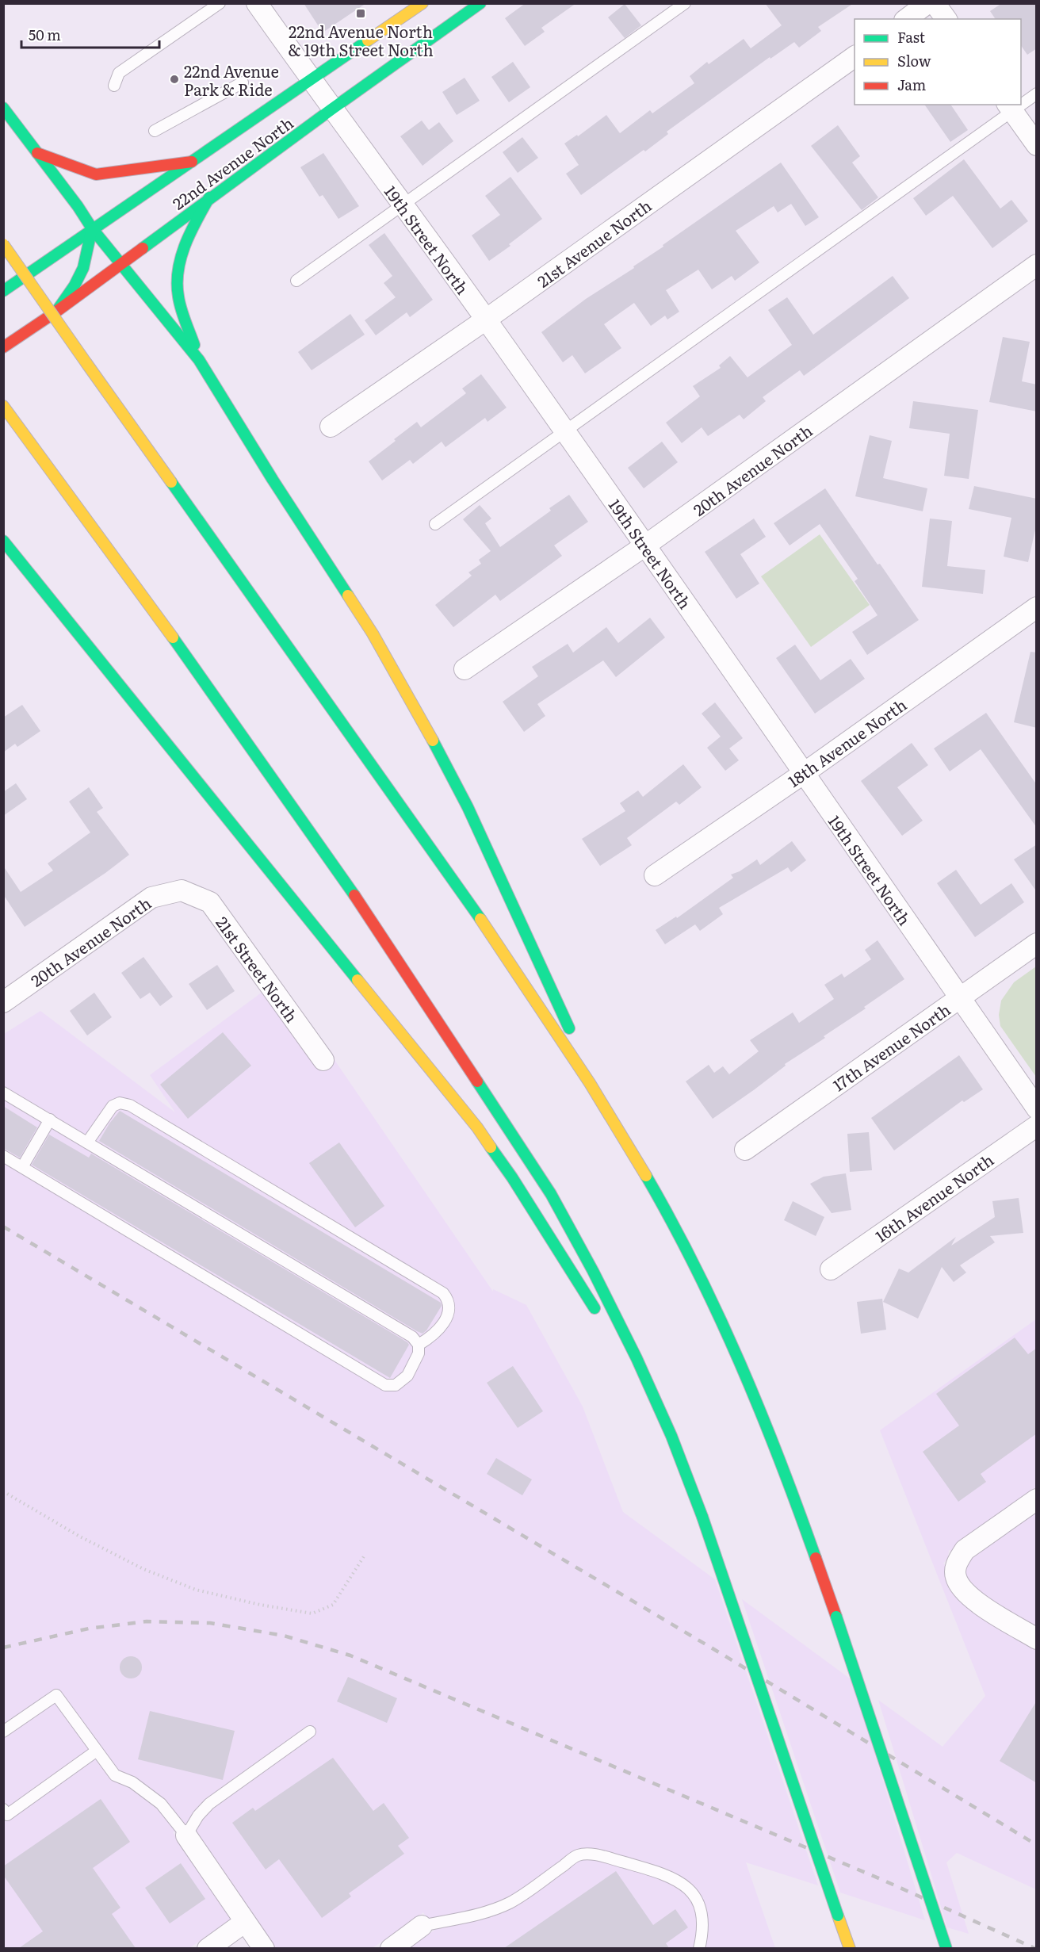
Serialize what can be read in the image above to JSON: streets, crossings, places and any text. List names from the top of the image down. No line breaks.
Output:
{"streets":{"main road":["22nd Avenue North"],"street":["19th Street North","21st Avenue North","20th Avenue North","18th Avenue North","21st Street North","17th Avenue North","16th Avenue North"]},"crossings":[["22nd Avenue North","19th Street North"],["19th Street North","21st Avenue North"],["19th Street North","20th Avenue North"],["19th Street North","18th Avenue North"],["19th Street North","17th Avenue North"],["20th Avenue North","21st Street North"]],"places":{"transit":["22nd Avenue North & 19th Street North"],"other":["22nd Avenue Park & Ride"]},"legend":["Fast","Slow","Jam"],"scale_bar":"50 m"}
